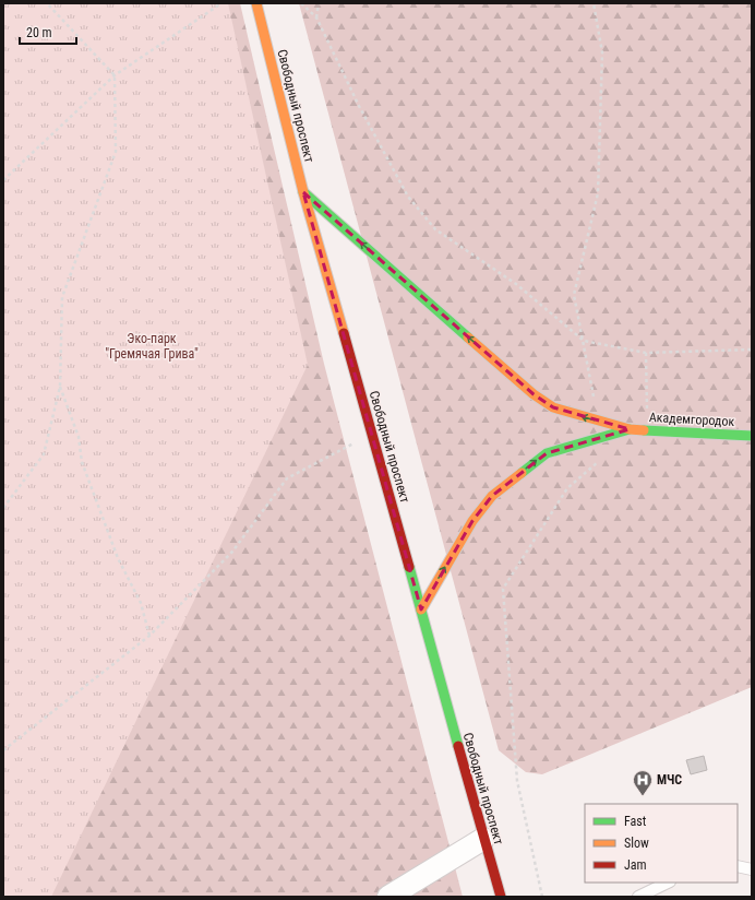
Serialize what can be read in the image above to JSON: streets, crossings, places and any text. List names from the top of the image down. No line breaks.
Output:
{"streets":{"main road":["Свободный проспект","Академгородок"]},"parks":["Эко-парк \"Гремячая Грива\""],"places":{"hospital":["МЧС"]},"legend":["Fast","Slow","Jam"],"scale_bar":"20 m"}
